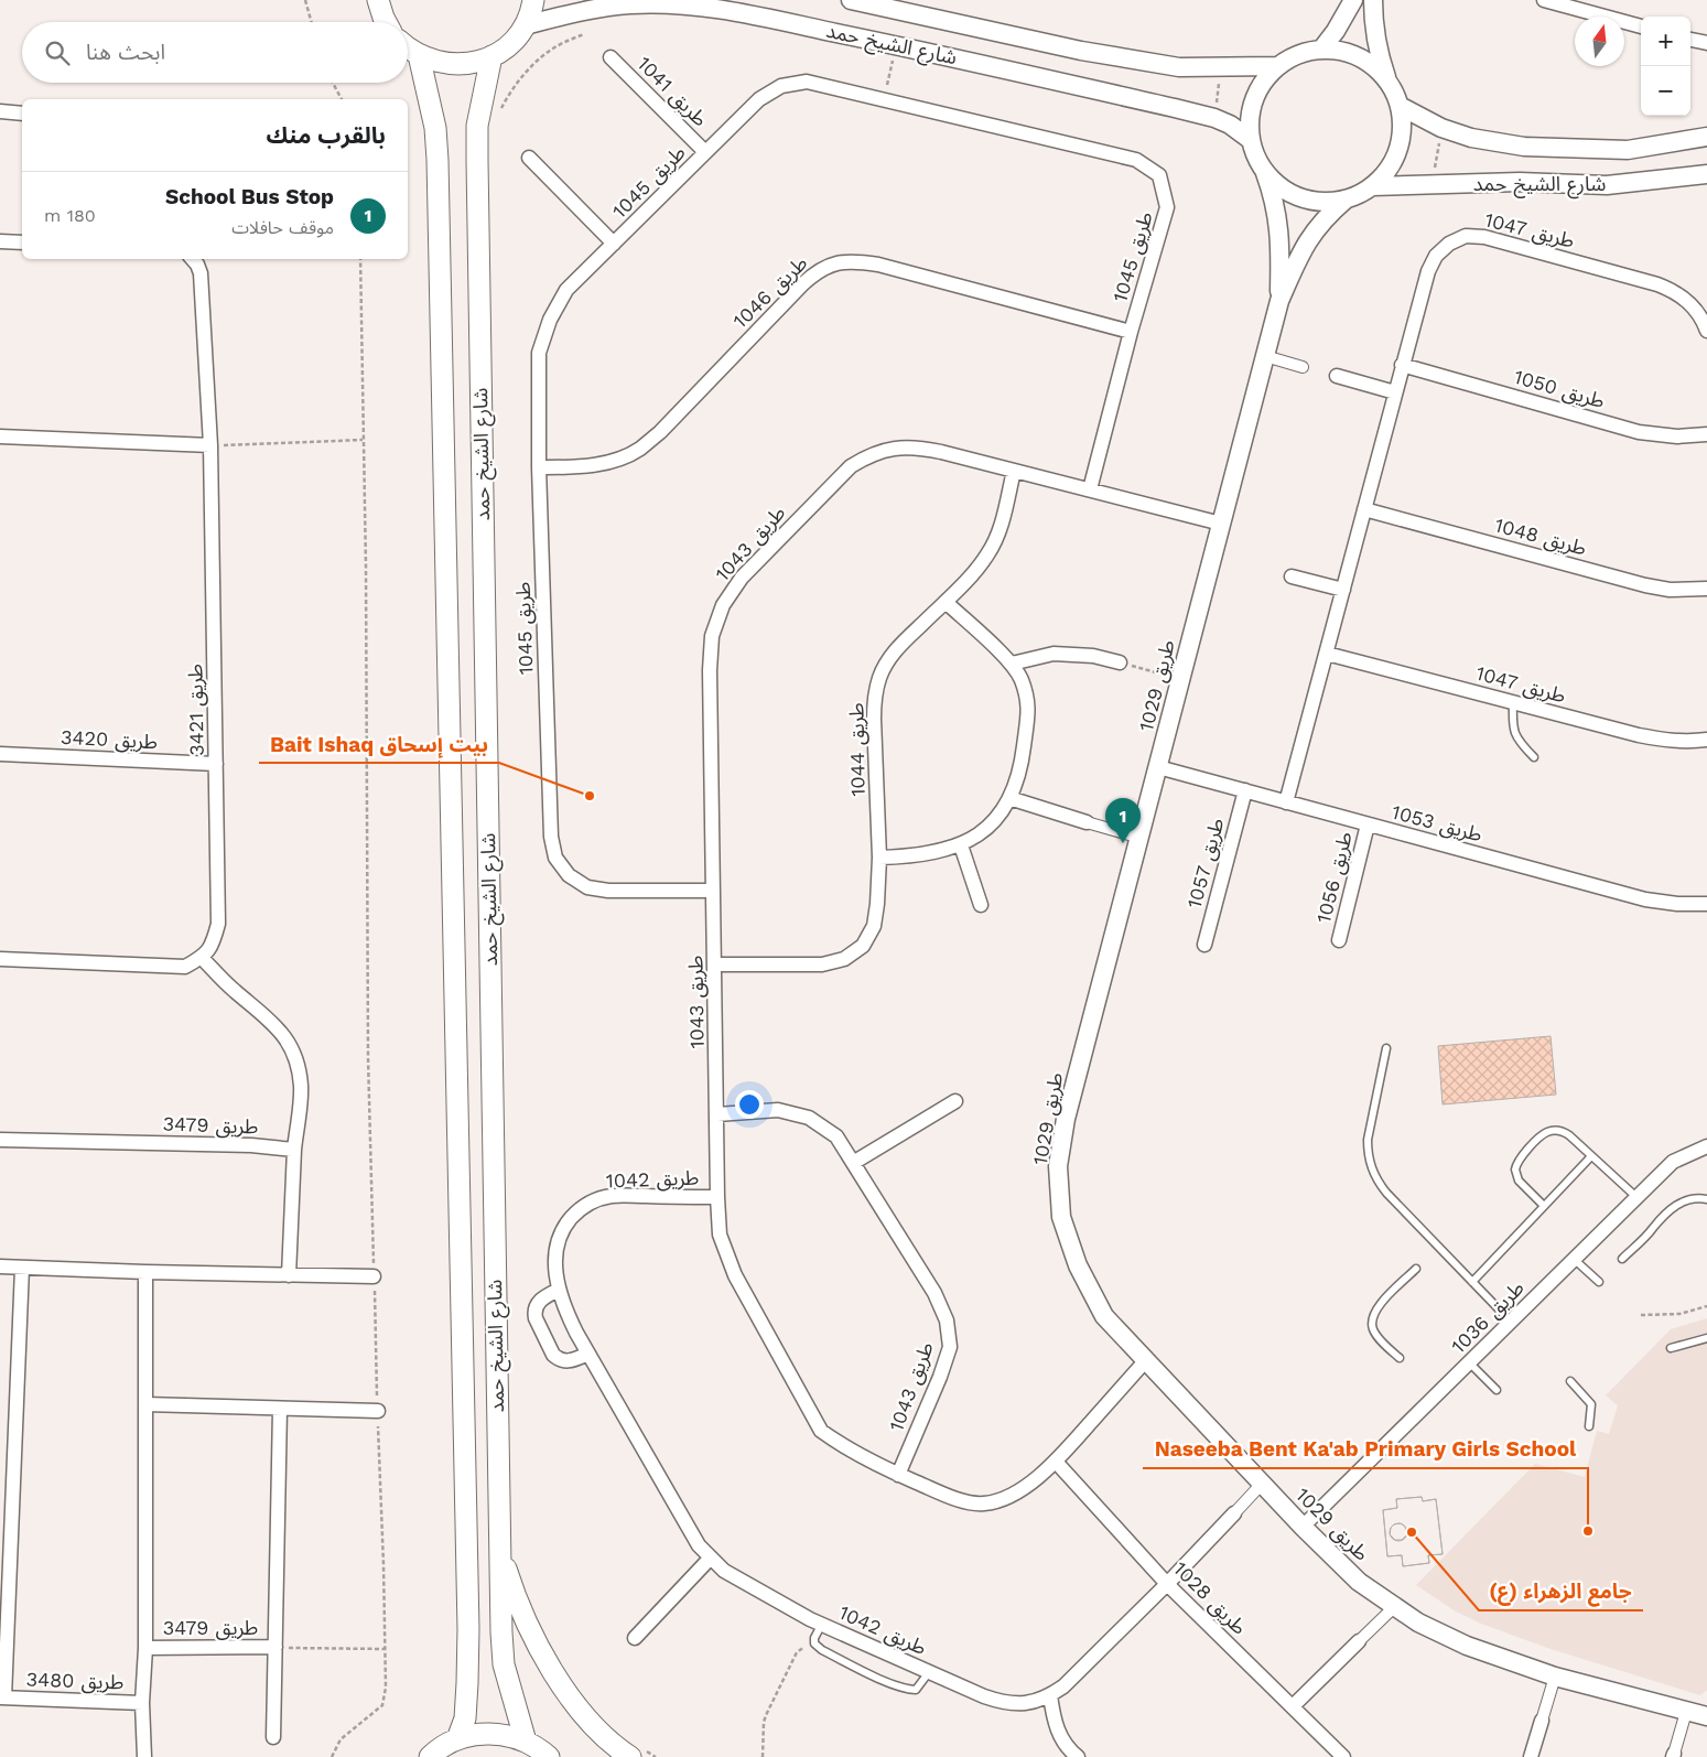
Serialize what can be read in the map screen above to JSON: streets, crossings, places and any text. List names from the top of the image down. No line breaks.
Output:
{"streets":{"main road":["شارع الشيخ حمد"],"street":["طريق 1041","طريق 1045","طريق 1047","طريق 1046","طريق 1050","طريق 1048","طريق 1043","طريق 1029","طريق 3421","طريق 3420","طريق 1044","طريق 1053","طريق 1057","طريق 1056","طريق 3479","طريق 1042","طريق 1036","طريق 1028","طريق 3480"]},"crossings":[["شارع الشيخ حمد","طريق 1029"],["طريق 1041","طريق 1045"],["طريق 1045","طريق 1046"],["طريق 1045","طريق 1043"],["طريق 1047","طريق 1050"],["طريق 1047","طريق 1048"],["طريق 1047","طريق 1053"],["طريق 1043","طريق 1029"],["طريق 1043","طريق 1044"],["طريق 1043","طريق 1042"],["طريق 1043","طريق 1028"],["طريق 1029","طريق 1053"],["طريق 1029","طريق 1036"],["طريق 3421","طريق 3420"],["طريق 1053","طريق 1057"],["طريق 1053","طريق 1056"],["طريق 3479","طريق 3480"],["طريق 1042","طريق 1028"]],"places":["Bait Ishaq بيت إسحاق","Naseeba Bent Ka'ab Primary Girls School","جامع الزهراء (ع)"],"north":"top","page":{"map_buttons":["+","−"],"search":"ابحث هنا","heading":"بالقرب منك","list":[{"mark":"1","name":"School Bus Stop","note":"موقف حافلات","value":"180 m"}],"pins":"1"}}
